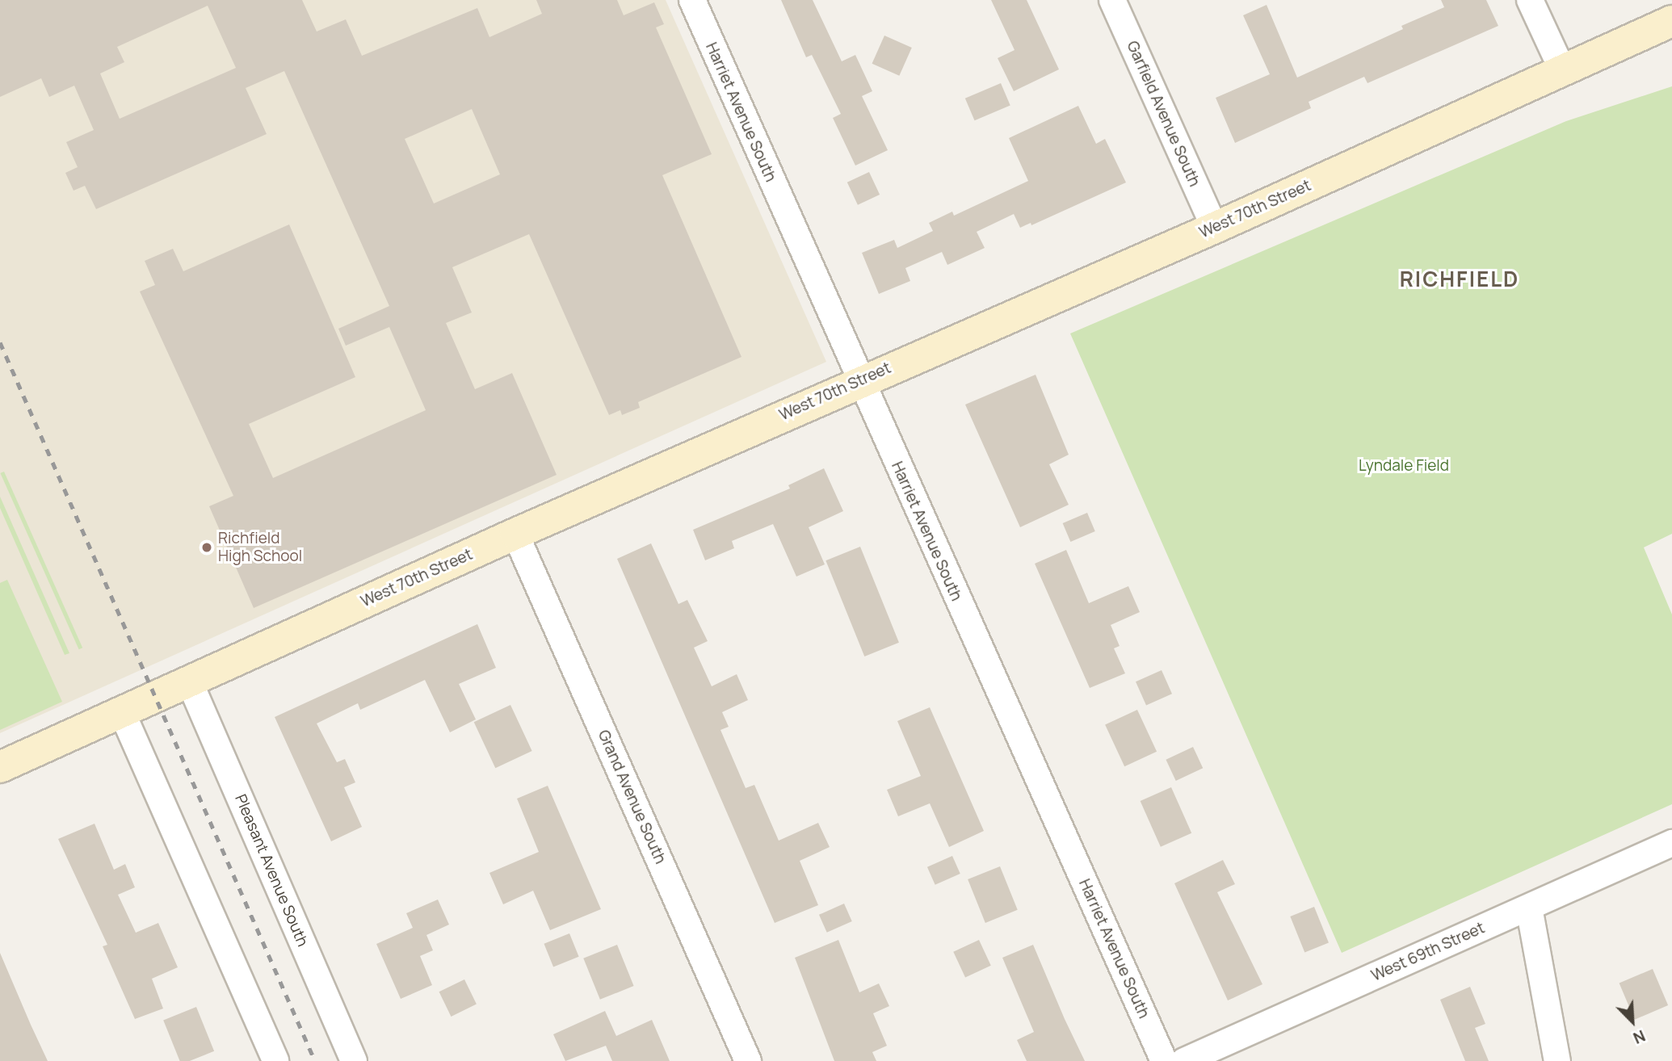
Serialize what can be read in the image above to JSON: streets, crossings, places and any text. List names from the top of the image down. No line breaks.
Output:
{"streets":{"street":["Harriet Avenue South","Garfield Avenue South","West 70th Street","Grand Avenue South","Pleasant Avenue South","West 69th Street"]},"crossings":[["Harriet Avenue South","West 70th Street"],["Garfield Avenue South","West 70th Street"],["West 70th Street","Grand Avenue South"],["West 70th Street","Pleasant Avenue South"]],"districts":["RICHFIELD"],"parks":["Lyndale Field"],"places":["Richfield High School"],"north":"bottom right"}
